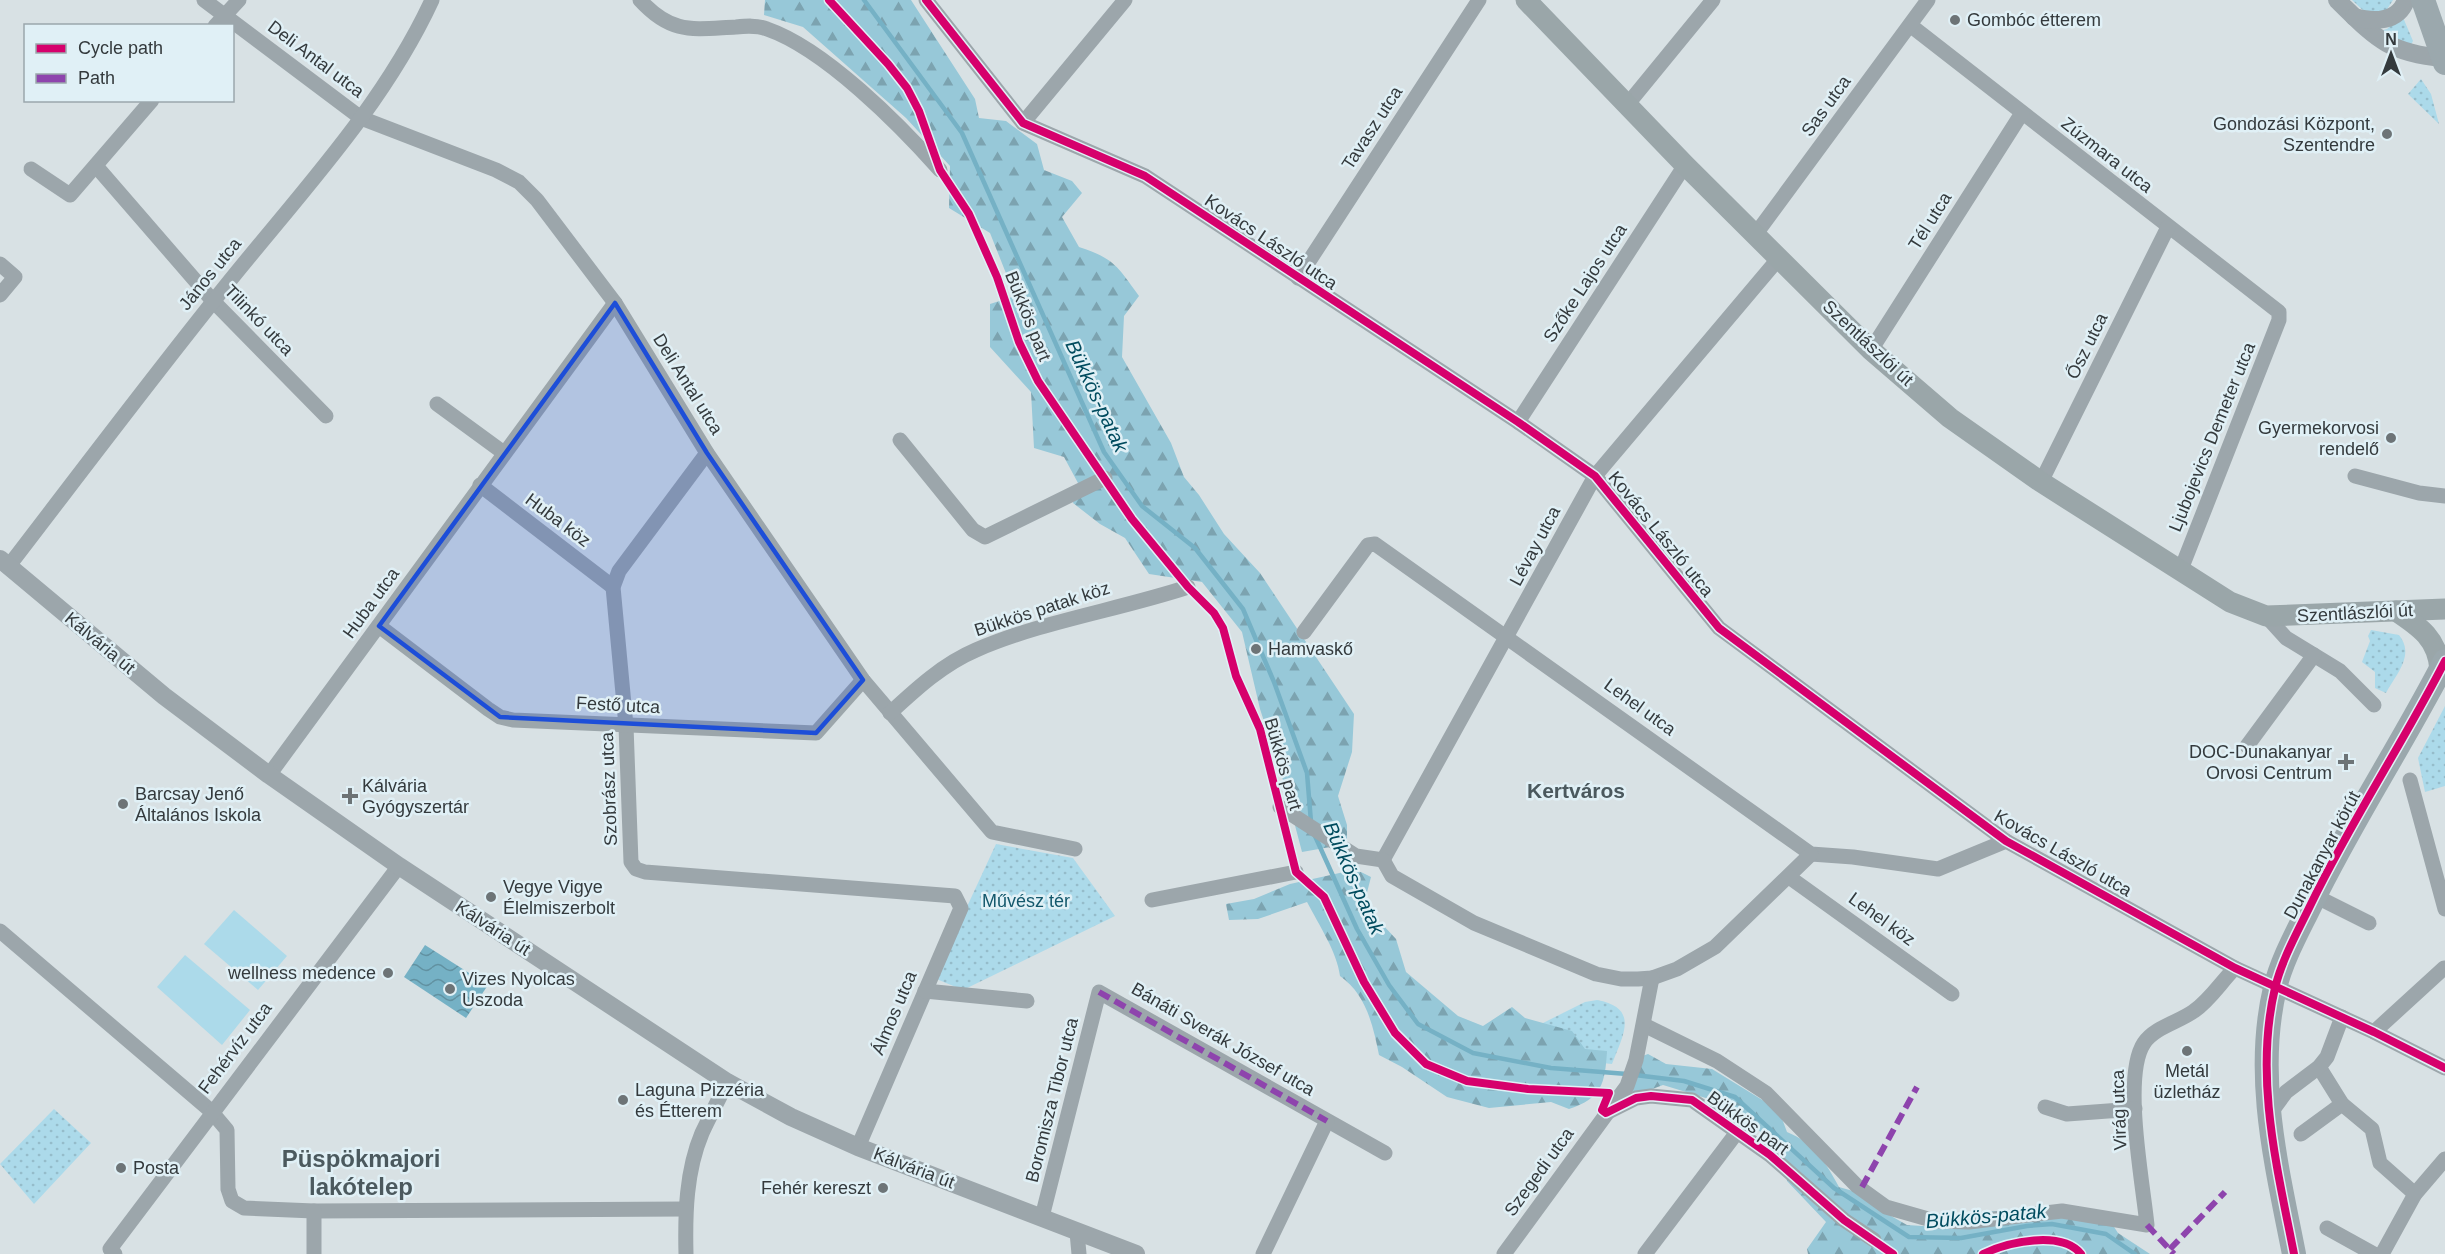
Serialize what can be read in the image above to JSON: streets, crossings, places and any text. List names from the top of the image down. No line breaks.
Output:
{"streets":{"main road":["Szentlászlói út","Dunakanyar körút"],"street":["Deli Antal utca","Sas utca","Tavasz utca","Zúzmara utca","Tél utca","Kovács László utca","János utca","Szőke Lajos utca","Bükkös part","Tilinkó utca","Ősz utca","Ljubojevics Demeter utca","Huba köz","Lévay utca","Huba utca","Bükkös patak köz","Kálvária út","Festő utca","Lehel utca","Szobrász utca","Lehel köz","Álmos utca","Bánáti Sverák József utca","Fehérvíz utca","Boromisza Tibor utca","Virág utca","Szegedi utca"]},"crossings":[["Deli Antal utca","János utca"],["Deli Antal utca","Huba utca"],["Deli Antal utca","Bükkös patak köz"],["Deli Antal utca","Festő utca"],["Sas utca","Zúzmara utca"],["Sas utca","Szentlászlói út"],["Tavasz utca","Kovács László utca"],["Zúzmara utca","Tél utca"],["Zúzmara utca","Ősz utca"],["Zúzmara utca","Ljubojevics Demeter utca"],["Tél utca","Szentlászlói út"],["Kovács László utca","Szőke Lajos utca"],["Kovács László utca","Lévay utca"],["Kovács László utca","Dunakanyar körút"],["Kovács László utca","Virág utca"],["János utca","Tilinkó utca"],["János utca","Kálvária út"],["Szőke Lajos utca","Szentlászlói út"],["Bükkös part","Virág utca"],["Bükkös part","Szegedi utca"],["Szentlászlói út","Ősz utca"],["Szentlászlói út","Ljubojevics Demeter utca"],["Szentlászlói út","Lévay utca"],["Huba köz","Huba utca"],["Huba köz","Szobrász utca"],["Lévay utca","Lehel utca"],["Huba utca","Kálvária út"],["Huba utca","Festő utca"],["Kálvária út","Álmos utca"],["Kálvária út","Fehérvíz utca"],["Kálvária út","Boromisza Tibor utca"],["Festő utca","Szobrász utca"],["Szobrász utca","Álmos utca"],["Bánáti Sverák József utca","Boromisza Tibor utca"]],"districts":["Kertváros","Püspökmajori lakótelep"],"water":["Bükkös-patak"],"parks":["Művész tér"],"places":{"other":["Gombóc étterem","Gondozási Központ, Szentendre","Gyermekorvosi rendelő","Hamvaskő","Barcsay Jenő Általános Iskola","Vegye Vigye Élelmiszerbolt","wellness medence","Vizes Nyolcas Uszoda","Metál üzletház","Laguna Pizzéria és Étterem","Posta","Fehér kereszt"],"health":["DOC-Dunakanyar Orvosi Centrum","Kálvária Gyógyszertár"]},"legend":["Cycle path","Path"],"north":"top"}
